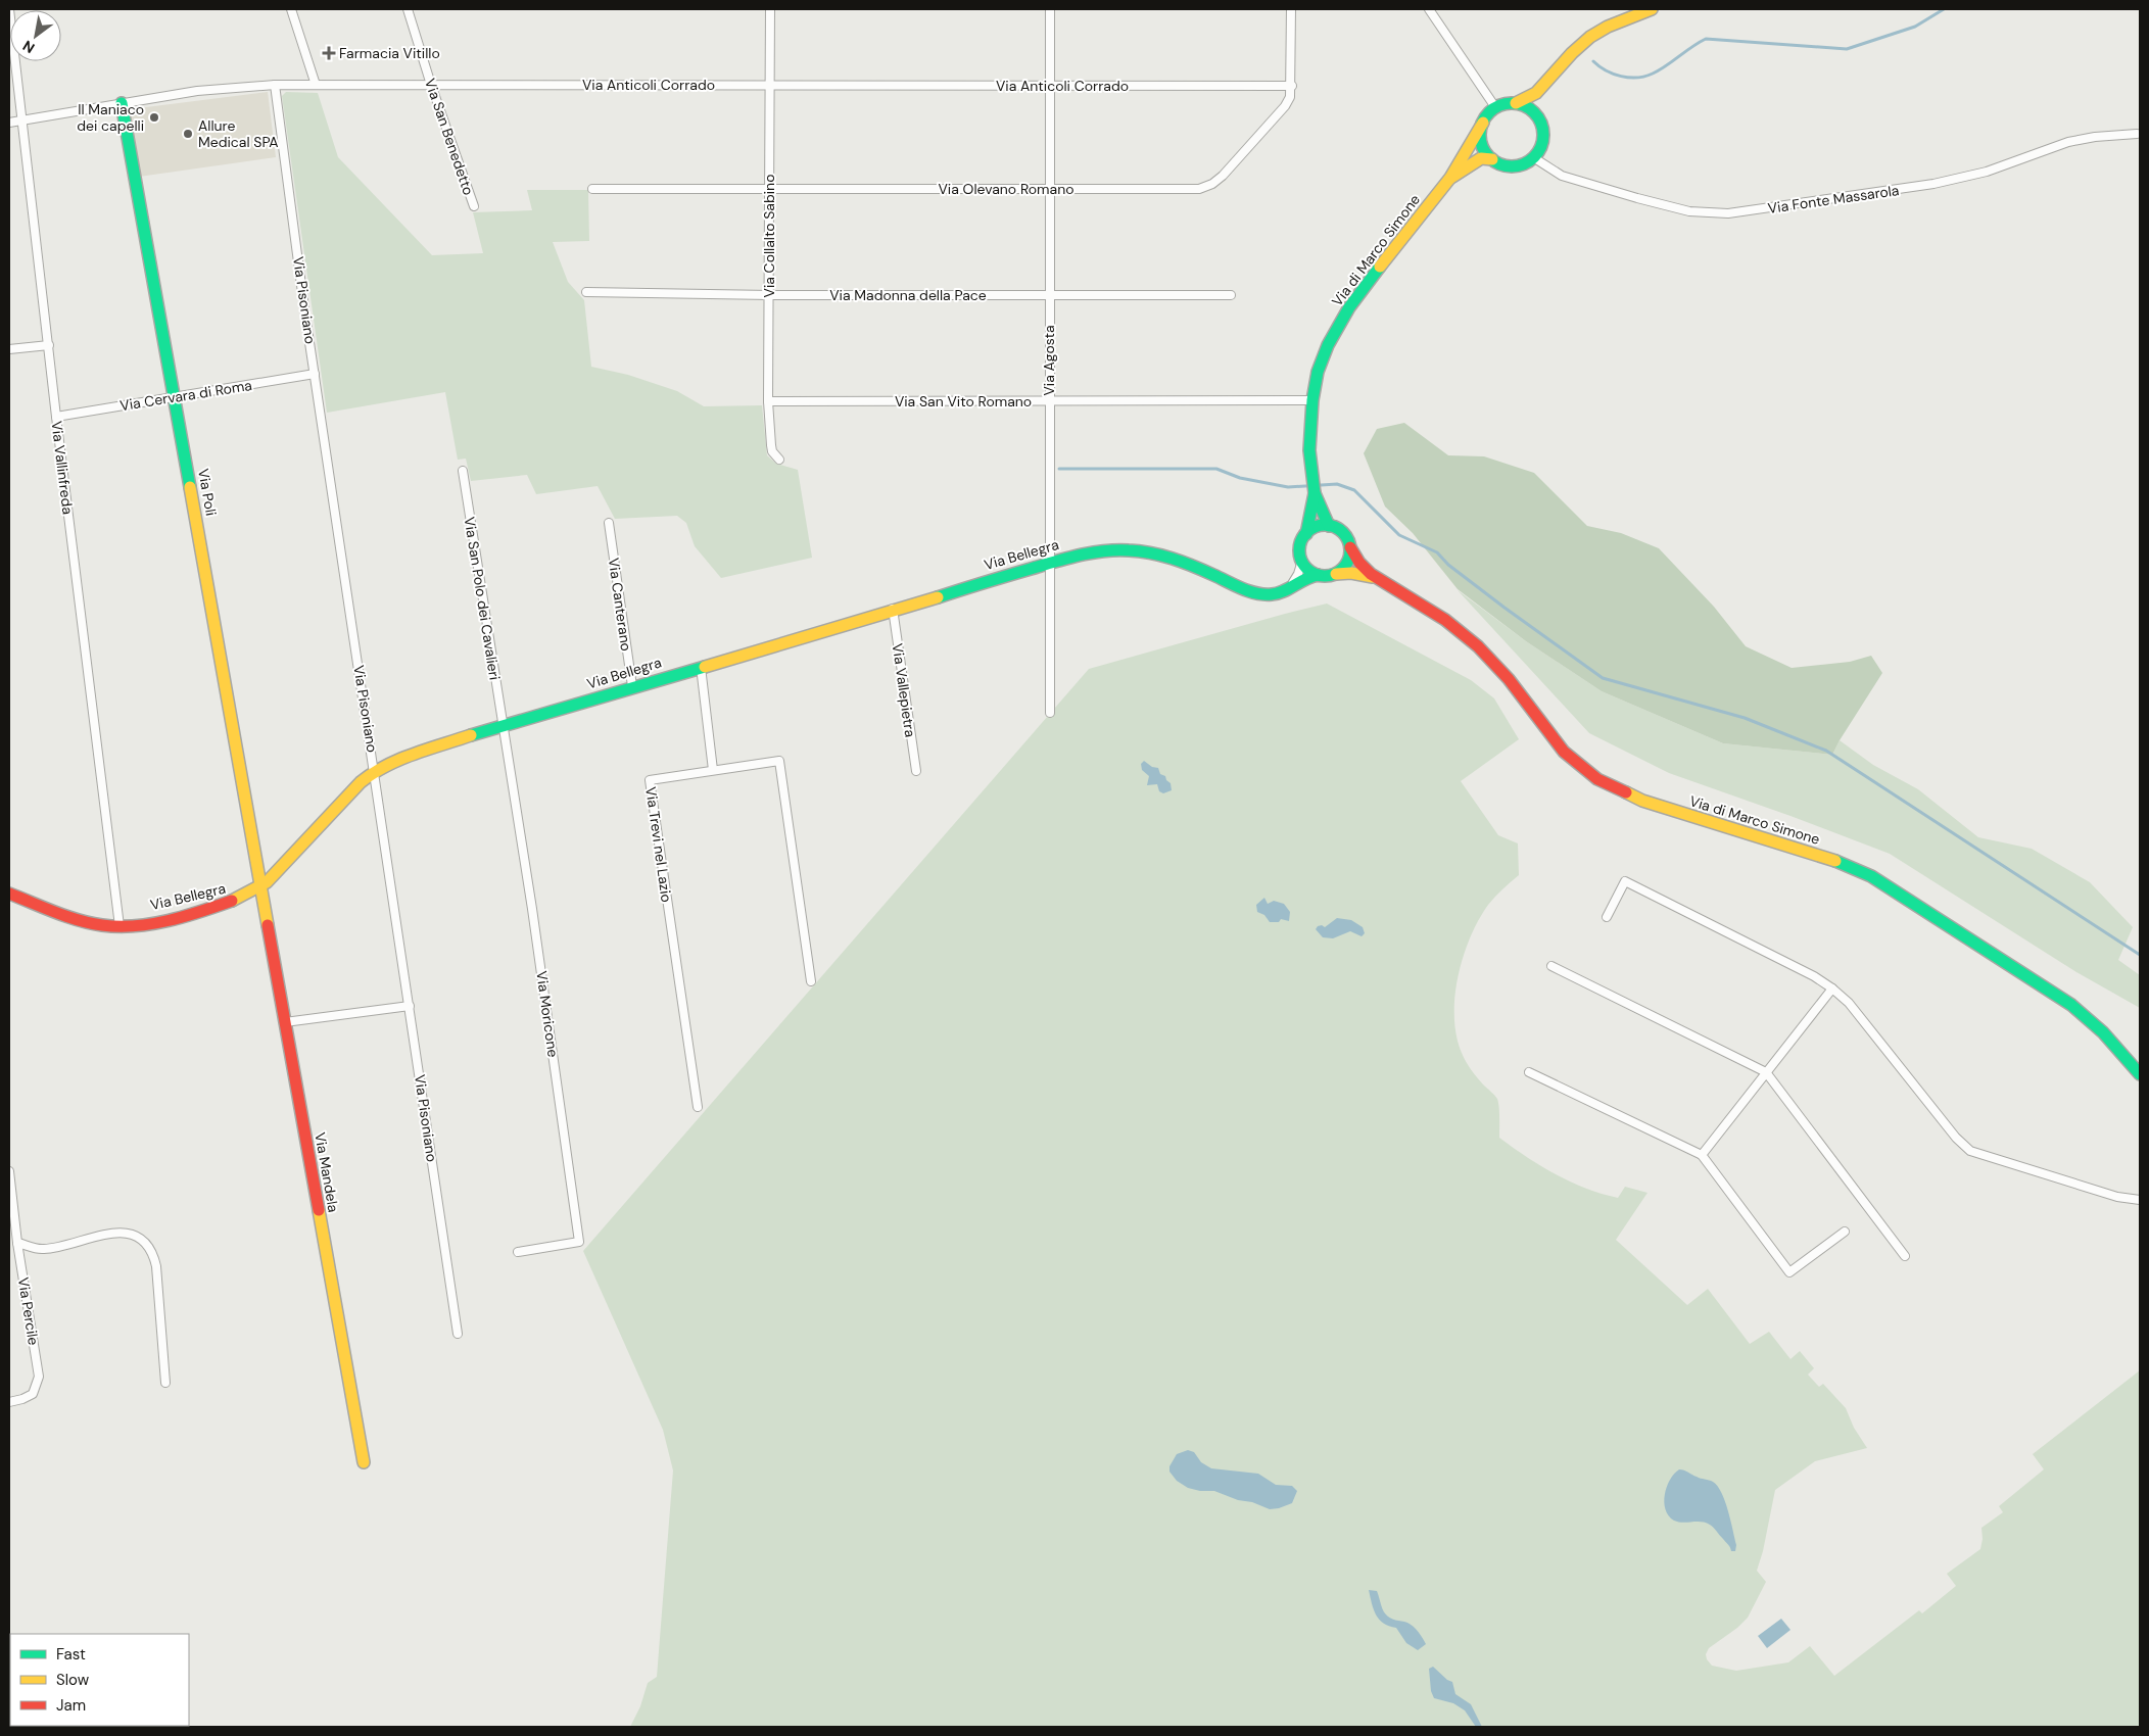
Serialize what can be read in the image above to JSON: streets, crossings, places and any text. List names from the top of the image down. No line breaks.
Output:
{"streets":{"street":["Via Anticoli Corrado","Via San Benedetto","Via Olevano Romano","Via Fonte Massarola","Via Collalto Sabino","Via di Marco Simone","Via Madonna della Pace","Via Pisoniano","Via Agosta","Via Cervara di Roma","Via San Vito Romano","Via Vallinfreda","Via Poli","Via Bellegra","Via San Polo dei Cavalieri","Via Canterano","Via Vallepietra","Via Trevi nel Lazio","Via Moricone","Via Mandela","Via Percile"]},"crossings":[["Via Anticoli Corrado","Via San Benedetto"],["Via Anticoli Corrado","Via Olevano Romano"],["Via Anticoli Corrado","Via Collalto Sabino"],["Via Anticoli Corrado","Via Pisoniano"],["Via Anticoli Corrado","Via Agosta"],["Via Anticoli Corrado","Via Vallinfreda"],["Via Anticoli Corrado","Via Poli"],["Via Olevano Romano","Via Collalto Sabino"],["Via Olevano Romano","Via Agosta"],["Via Fonte Massarola","Via di Marco Simone"],["Via Collalto Sabino","Via Madonna della Pace"],["Via Collalto Sabino","Via San Vito Romano"],["Via di Marco Simone","Via San Vito Romano"],["Via di Marco Simone","Via Bellegra"],["Via Madonna della Pace","Via Agosta"],["Via Pisoniano","Via Cervara di Roma"],["Via Pisoniano","Via Bellegra"],["Via Agosta","Via San Vito Romano"],["Via Agosta","Via Bellegra"],["Via Cervara di Roma","Via Vallinfreda"],["Via Cervara di Roma","Via Poli"],["Via Vallinfreda","Via Bellegra"],["Via Poli","Via Bellegra"],["Via Poli","Via Mandela"],["Via Bellegra","Via San Polo dei Cavalieri"],["Via Bellegra","Via Canterano"],["Via Bellegra","Via Vallepietra"],["Via Bellegra","Via Moricone"],["Via Bellegra","Via Mandela"],["Via San Polo dei Cavalieri","Via Moricone"]],"places":{"health":["Farmacia Vitillo"],"other":["Il Maniaco dei capelli","Allure Medical SPA"]},"legend":["Fast","Slow","Jam"],"north":"bottom left"}
